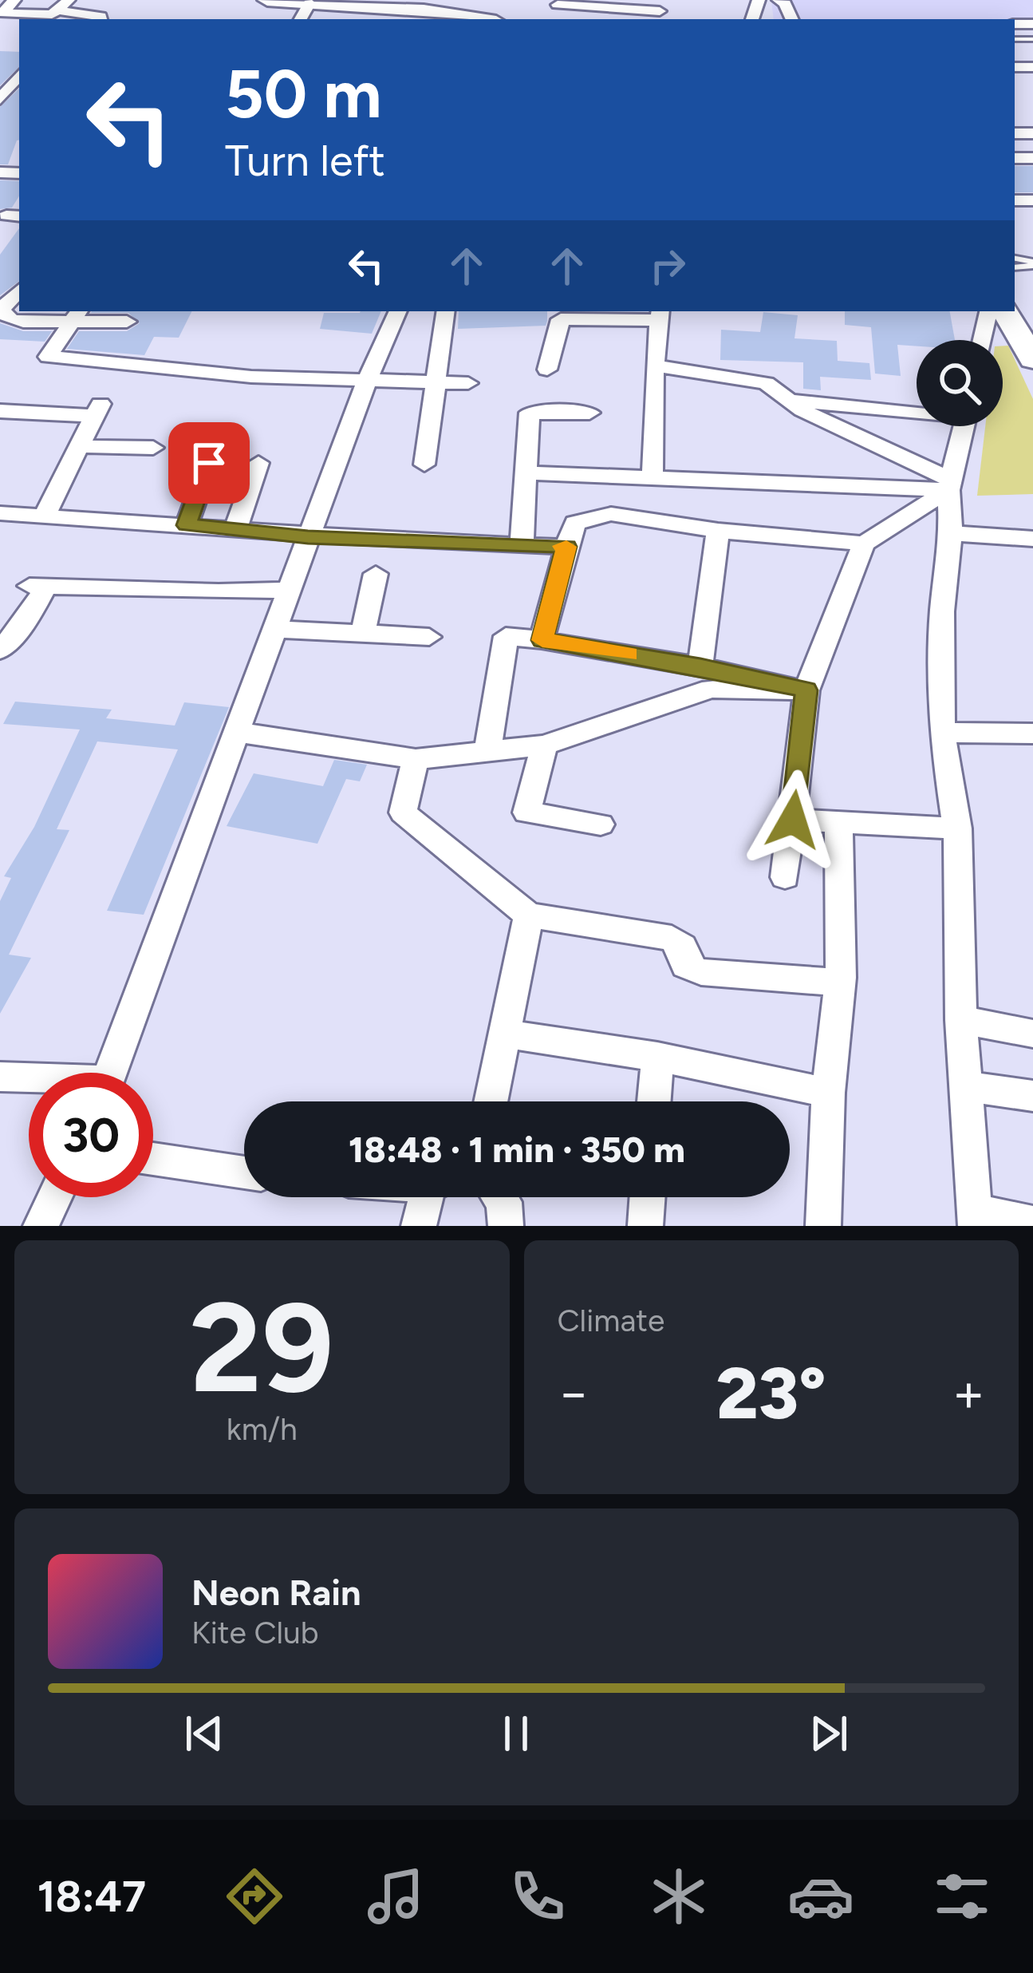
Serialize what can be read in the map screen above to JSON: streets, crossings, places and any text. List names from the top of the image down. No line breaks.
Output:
{"page":{"turn":["50 m","Turn left"],"limit":"30","trip":"18:48 · 1 min · 350 m","tile":[["29","km/h"],"Climate"],"heat":["−","23°","+"],"song":["Neon Rain","Kite Club"],"tabs":"18:47"}}
